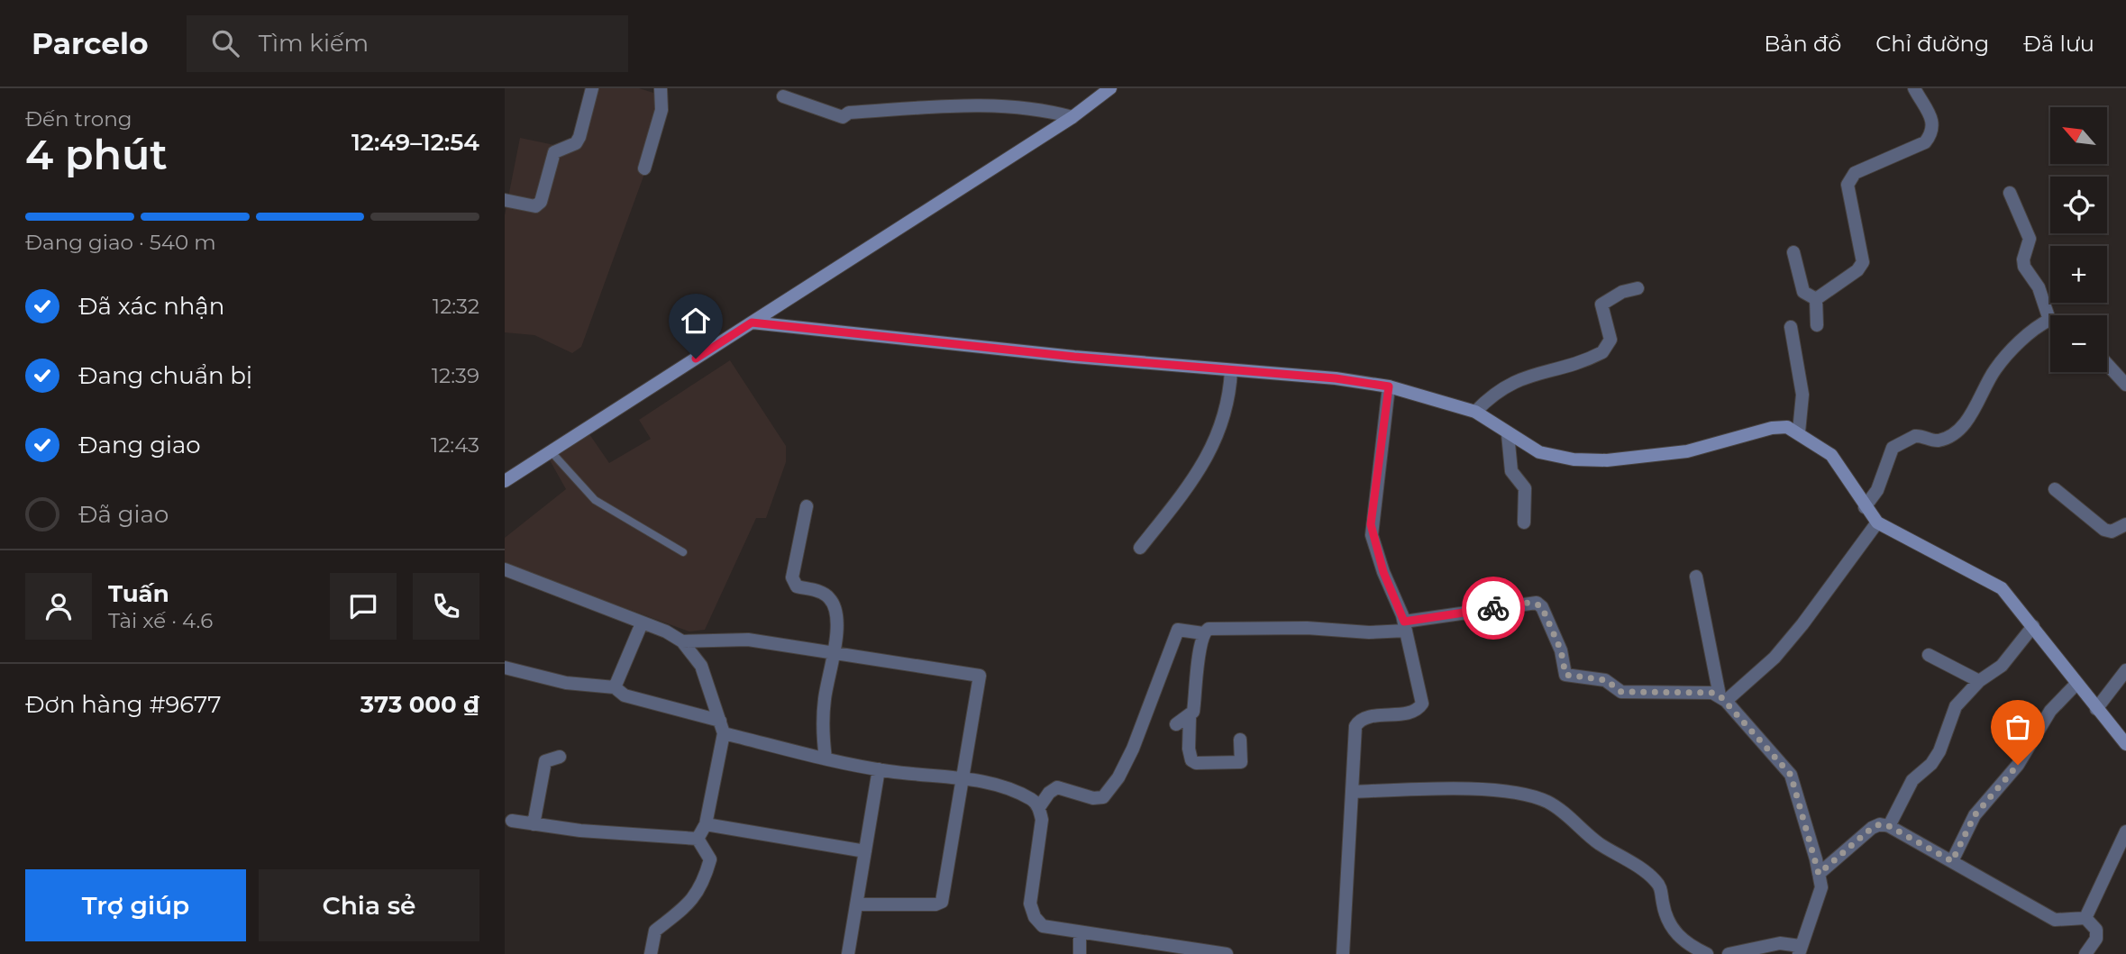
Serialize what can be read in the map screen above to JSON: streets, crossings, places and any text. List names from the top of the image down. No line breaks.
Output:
{"north":"top left","page":{"header":"Parcelo","search":"Tìm kiếm","nav":["Bản đồ","Chỉ đường","Đã lưu"],"heading":["4 phút","Đến trong","12:49–12:54"],"panel":["Tuấn","Tài xế · 4.6","Đơn hàng #9677","373 000 ₫"],"map_buttons":["+","−"],"bar":"Đang giao · 540 m","list":[["Đã xác nhận","12:32"],["Đang chuẩn bị","12:39"],["Đang giao","12:43"],"Đã giao"],"buttons":["Trợ giúp","Chia sẻ"]}}
